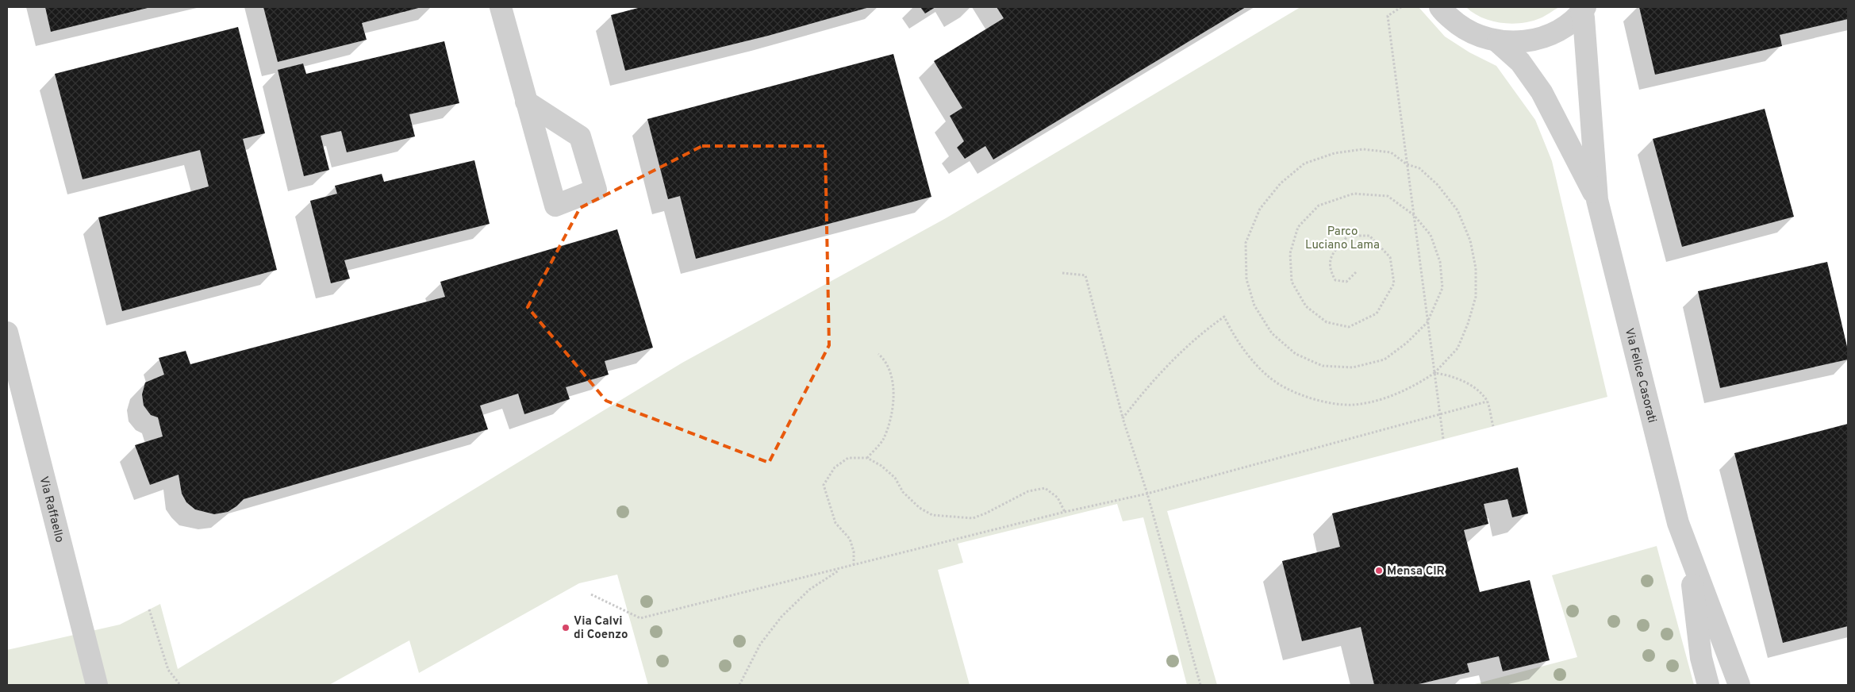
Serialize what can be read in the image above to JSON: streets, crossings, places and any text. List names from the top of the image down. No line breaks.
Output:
{"streets":{"street":["Via Felice Casorati","Via Raffaello"]},"parks":["Parco Luciano Lama"],"places":["Mensa CIR","Via Calvi di Coenzo"]}
